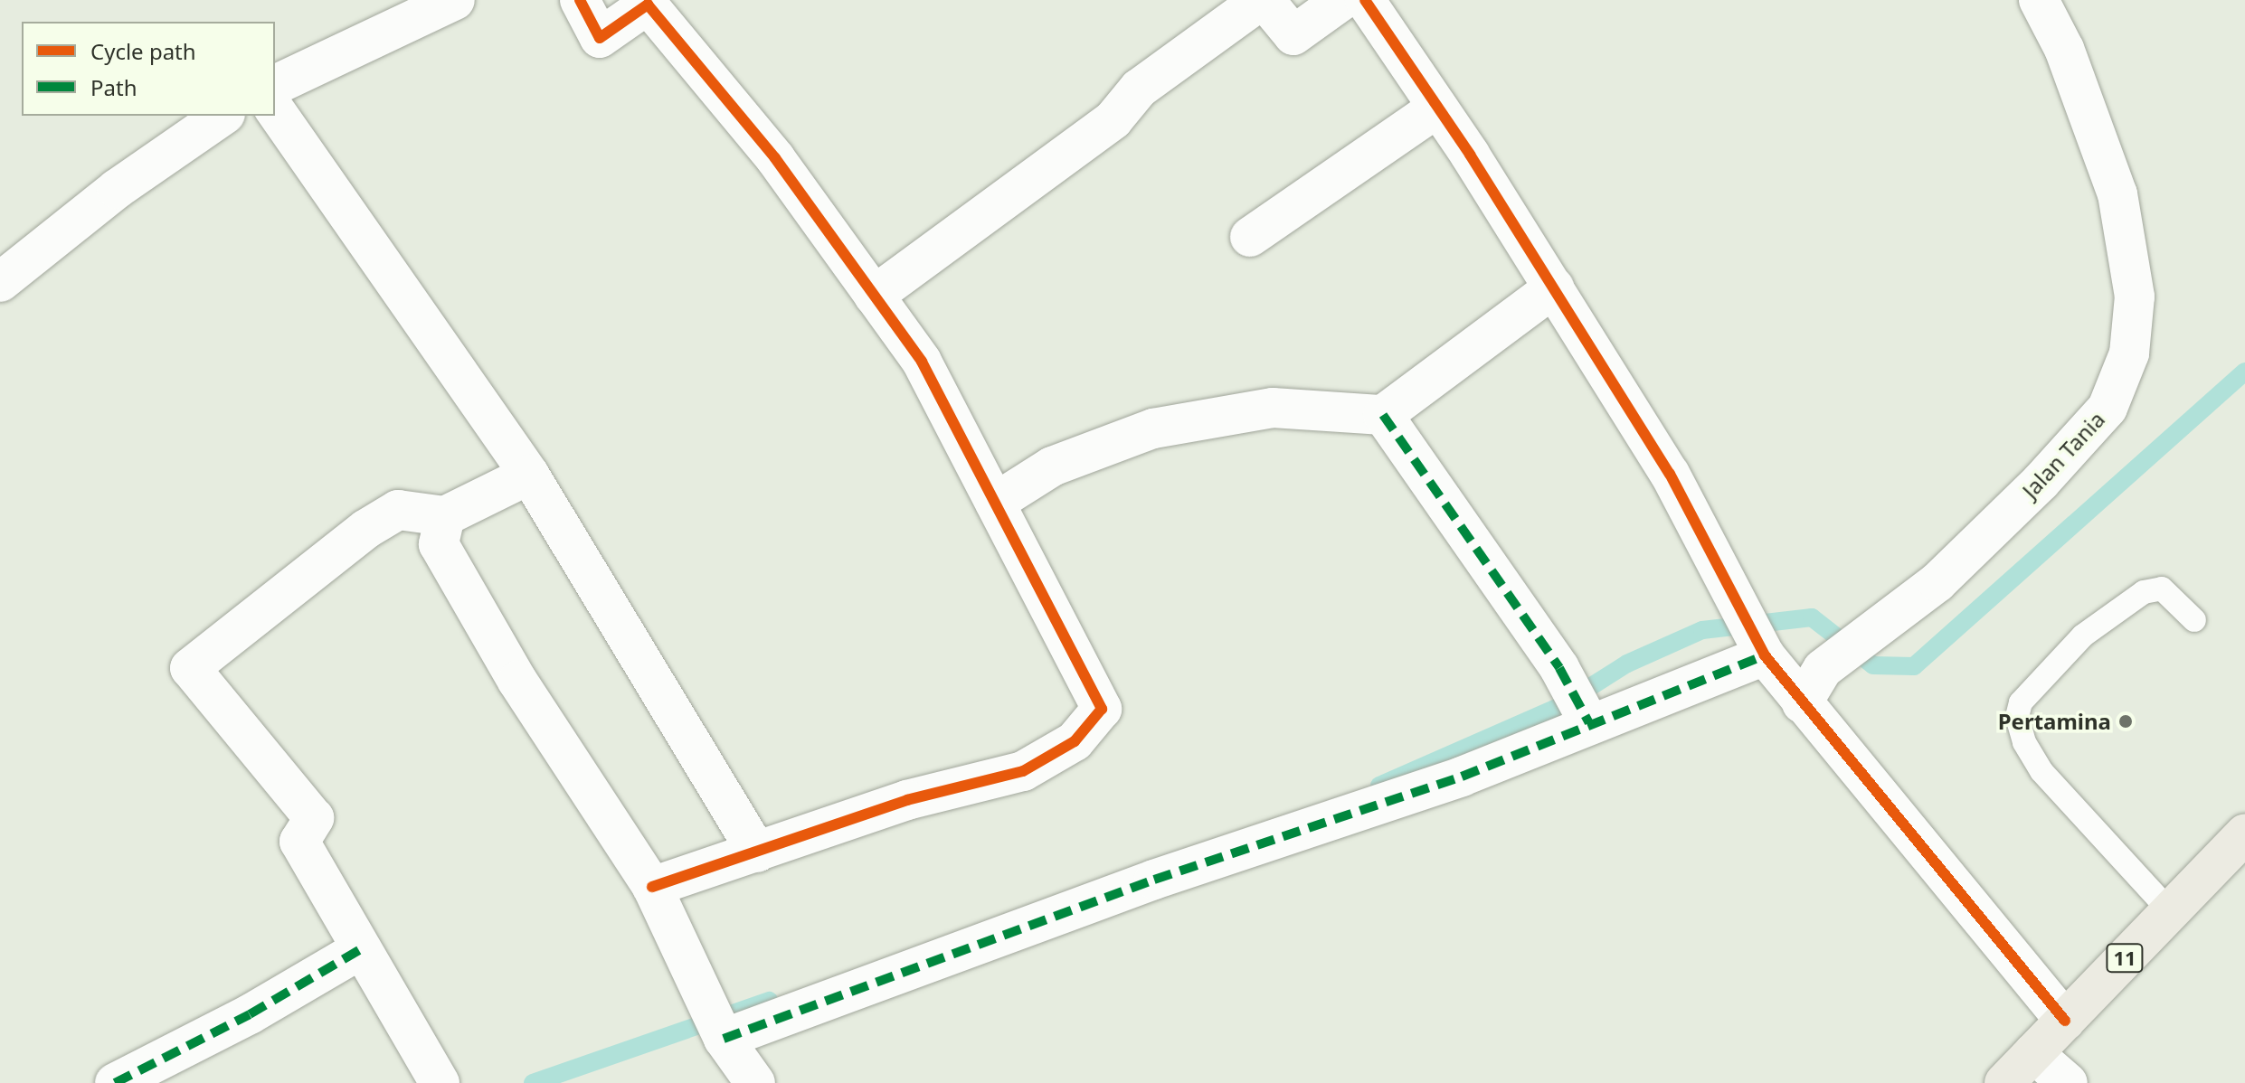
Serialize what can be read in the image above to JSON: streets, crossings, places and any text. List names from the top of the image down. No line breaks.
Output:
{"streets":{"highway":["11"],"street":["Jalan Tania"]},"places":["Pertamina"],"legend":["Cycle path","Path"]}
